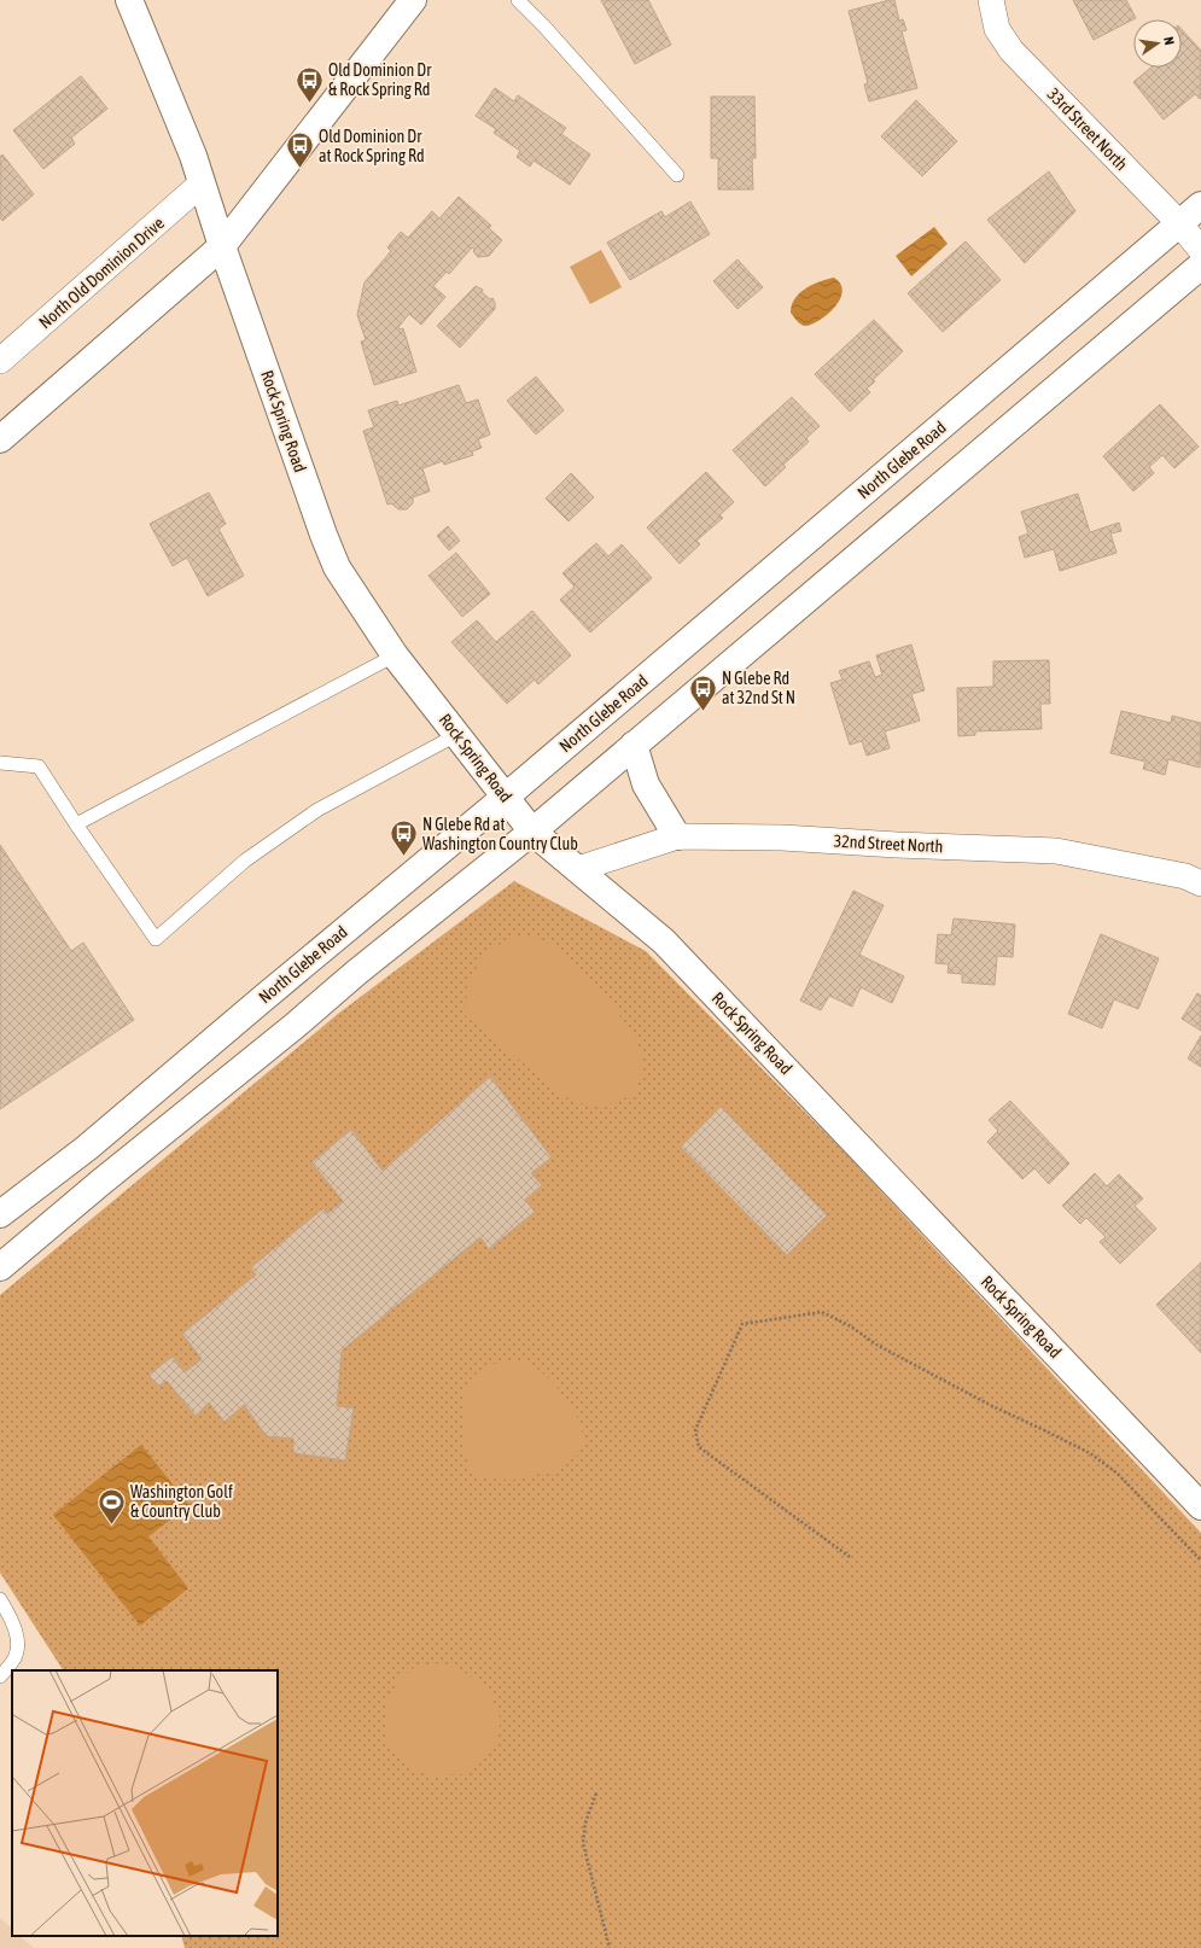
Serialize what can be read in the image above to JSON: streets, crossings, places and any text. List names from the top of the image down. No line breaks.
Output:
{"streets":{"main road":["Rock Spring Road","North Glebe Road"],"street":["33rd Street North","North Old Dominion Drive","32nd Street North"]},"crossings":[["33rd Street North","North Glebe Road"],["North Old Dominion Drive","Rock Spring Road"],["Rock Spring Road","North Glebe Road"],["Rock Spring Road","32nd Street North"]],"places":{"bus stop":["Old Dominion Dr & Rock Spring Rd","Old Dominion Dr at Rock Spring Rd","N Glebe Rd at 32nd St N","N Glebe Rd at Washington Country Club"],"sports":["Washington Golf & Country Club"]},"north":"right"}
